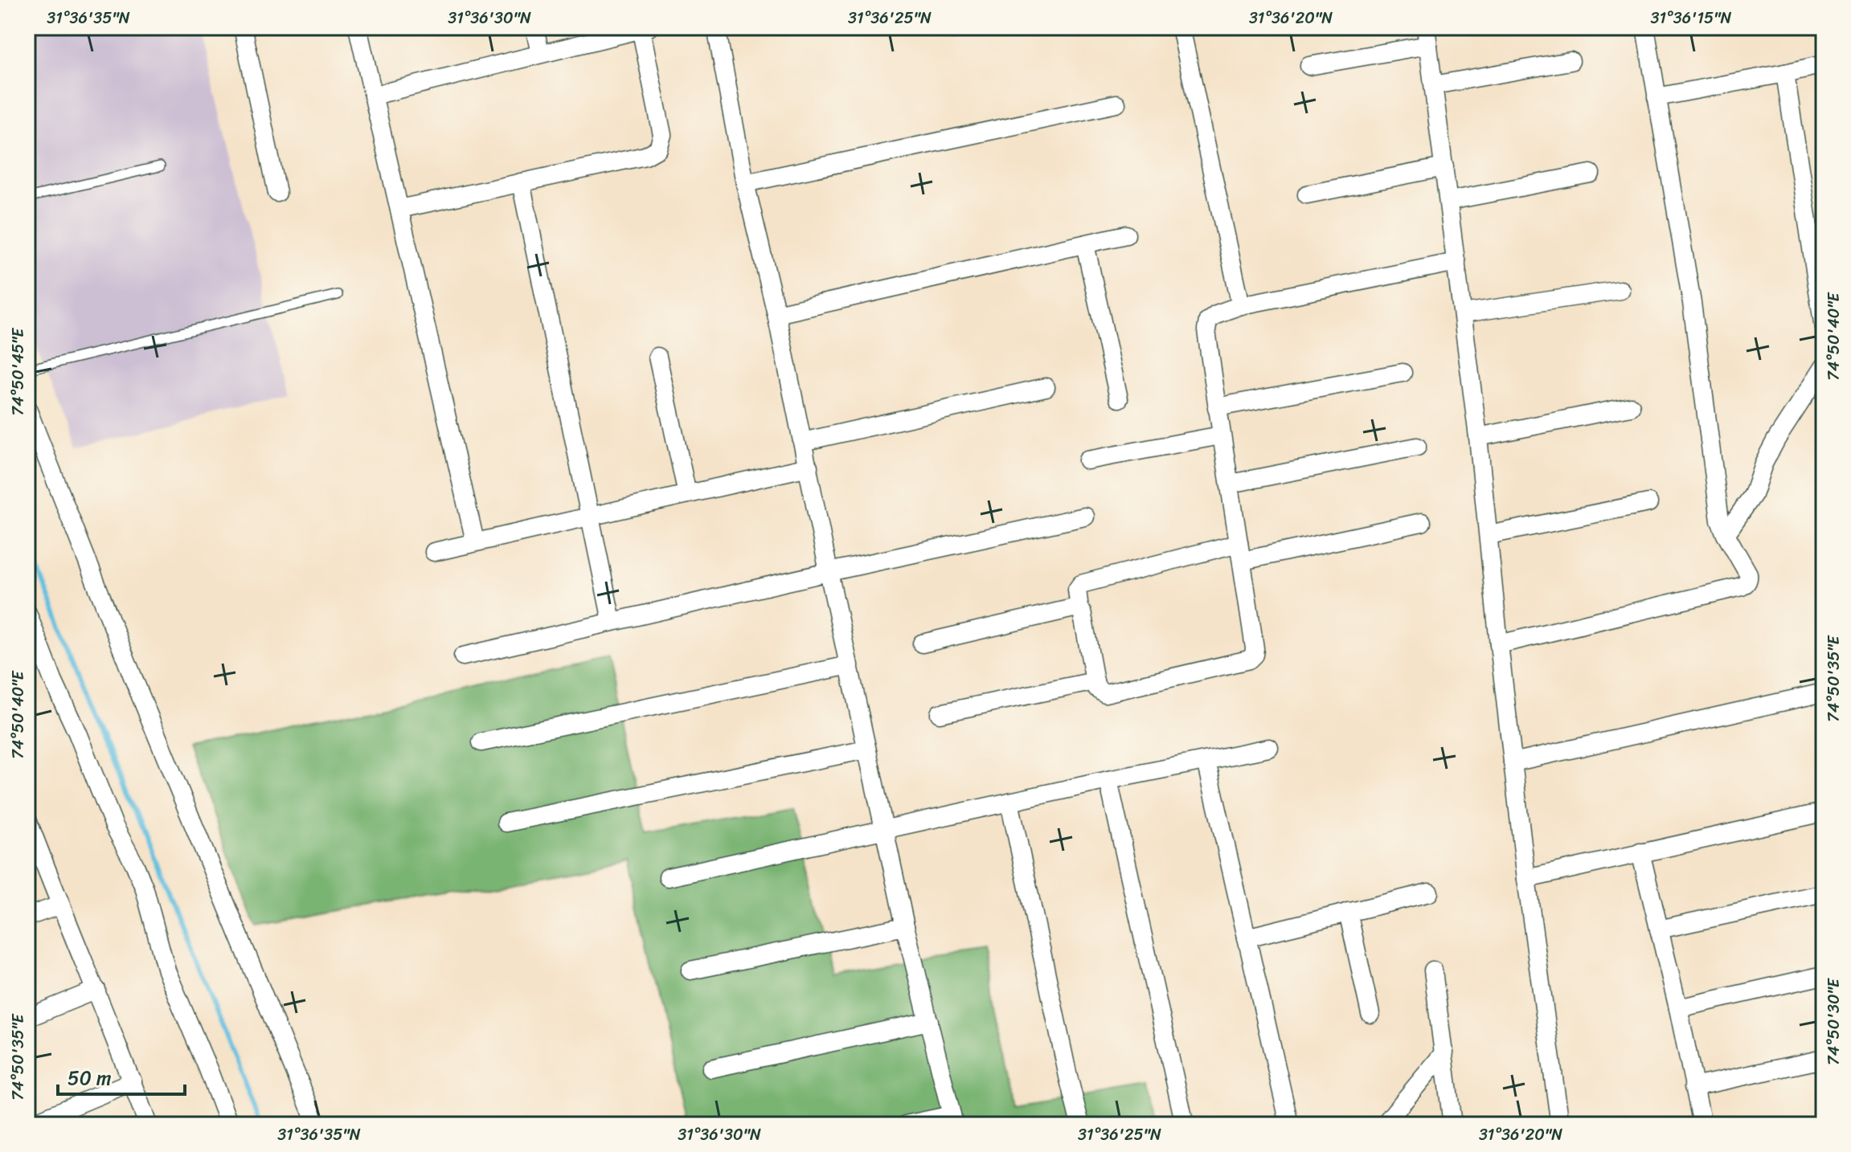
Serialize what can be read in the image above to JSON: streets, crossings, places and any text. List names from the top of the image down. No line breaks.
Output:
{"scale_bar":"50 m","coordinates":["31°36'35\"N","31°36'30\"N","31°36'25\"N","31°36'20\"N","31°36'15\"N","74°50'40\"E","74°50'45\"E","74°50'35\"E","74°50'30\"E"]}
